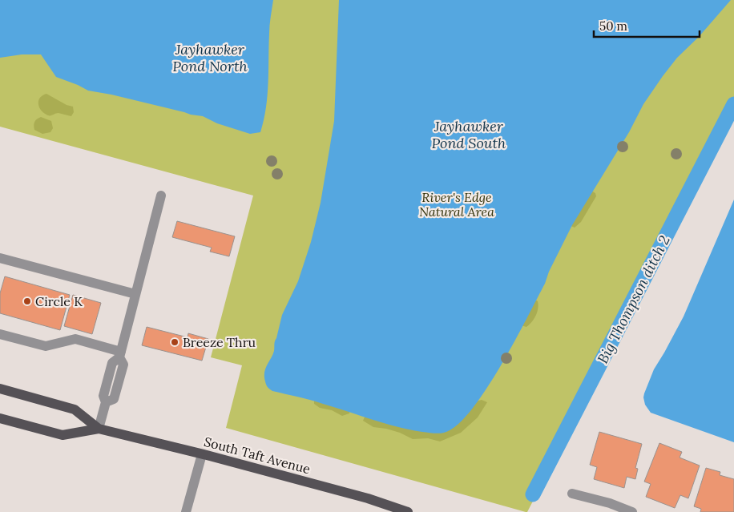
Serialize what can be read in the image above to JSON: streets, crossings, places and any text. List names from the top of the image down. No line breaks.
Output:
{"streets":{"main road":["South Taft Avenue"]},"water":["Jayhawker Pond North","Jayhawker Pond South","Big Thompson ditch 2"],"parks":["River's Edge Natural Area"],"places":["Circle K","Breeze Thru"],"scale_bar":"50 m"}
